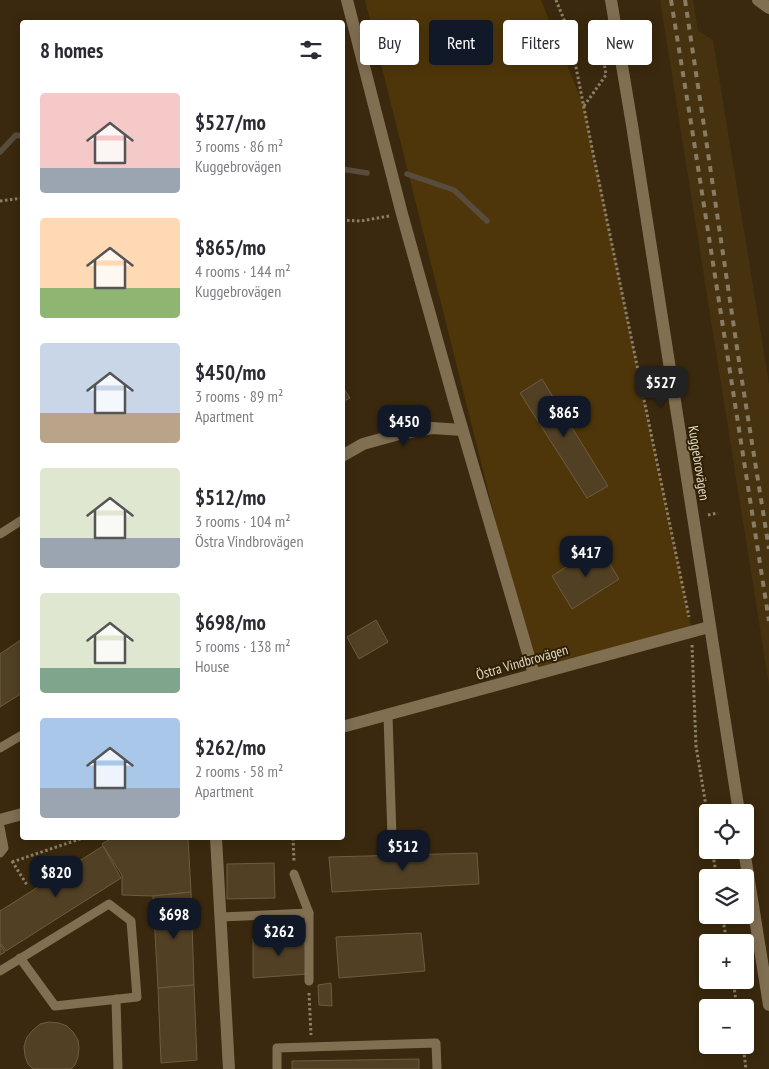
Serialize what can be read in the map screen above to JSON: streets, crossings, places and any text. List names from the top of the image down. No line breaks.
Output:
{"streets":{"street":["Kuggebrovägen","Östra Vindbrovägen"]},"crossings":[["Kuggebrovägen","Östra Vindbrovägen"]],"page":{"chip":["Buy","Rent","Filters","New"],"heading":"8 homes","list":[{"name":"$527/mo","note":"3 rooms · 86 m² · Kuggebrovägen"},{"name":"$865/mo","note":"4 rooms · 144 m² · Kuggebrovägen"},{"name":"$450/mo","note":"3 rooms · 89 m² · Apartment"},{"name":"$512/mo","note":"3 rooms · 104 m² · Östra Vindbrovägen"},{"name":"$698/mo","note":"5 rooms · 138 m² · House"},{"name":"$262/mo","note":"2 rooms · 58 m² · Apartment"}],"price":["$527","$865","$450","$417","$512","$820","$698","$262"],"map_buttons":["+","−"]}}
